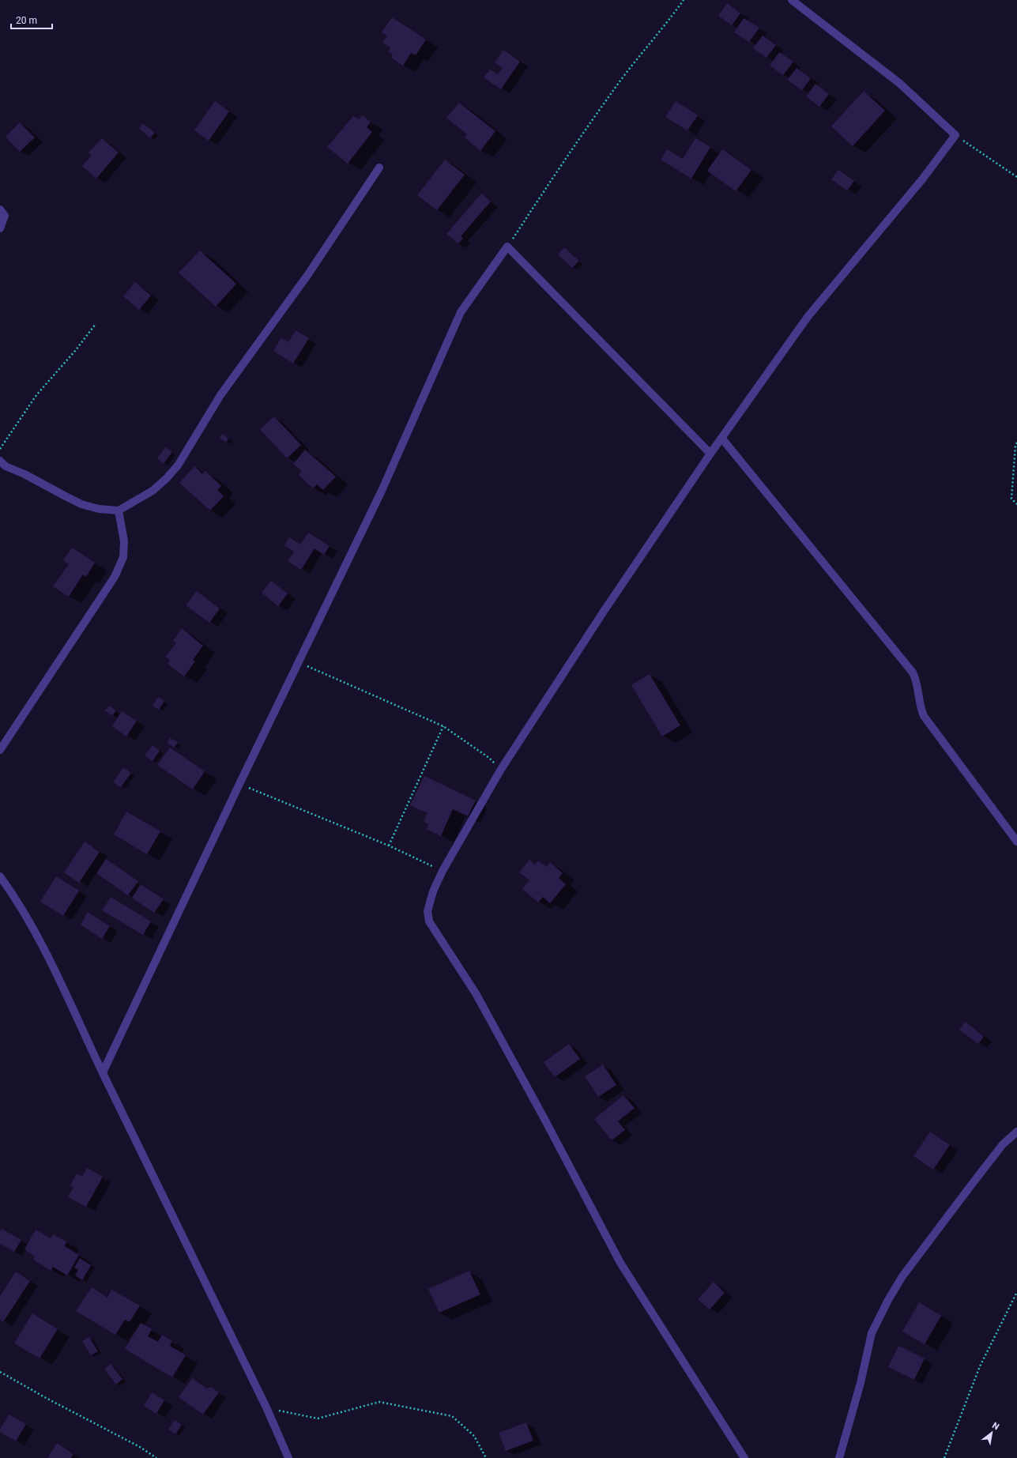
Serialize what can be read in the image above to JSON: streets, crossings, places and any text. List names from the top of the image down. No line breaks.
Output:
{"scale_bar":"20 m","north":"top right"}
